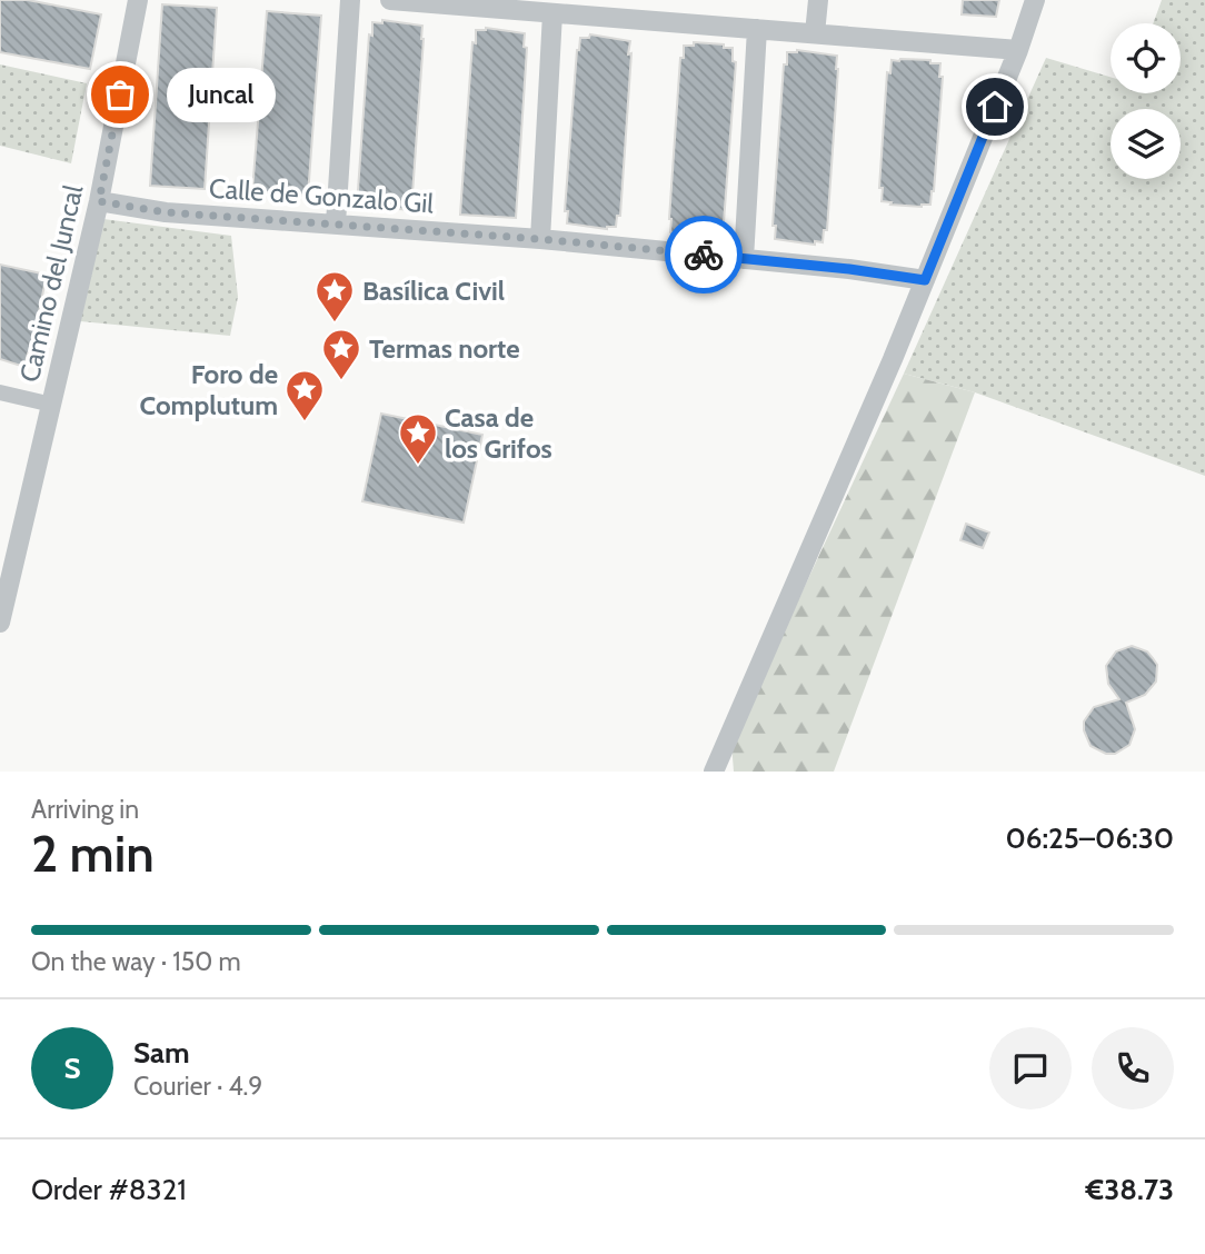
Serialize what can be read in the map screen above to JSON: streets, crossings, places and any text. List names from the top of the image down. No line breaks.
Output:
{"streets":{"street":["Calle de Gonzalo Gil","Camino del Juncal"]},"crossings":[["Calle de Gonzalo Gil","Camino del Juncal"]],"places":{"other":["Juncal"],"place":["Basílica Civil","Termas norte","Foro de Complutum","Casa de los Grifos"]},"page":{"bubble":"Juncal","heading":["2 min","Arriving in","06:25–06:30"],"panel":["Sam","Courier · 4.9","Order #8321","€38.73"],"bar":"On the way · 150 m","round":"S"}}
